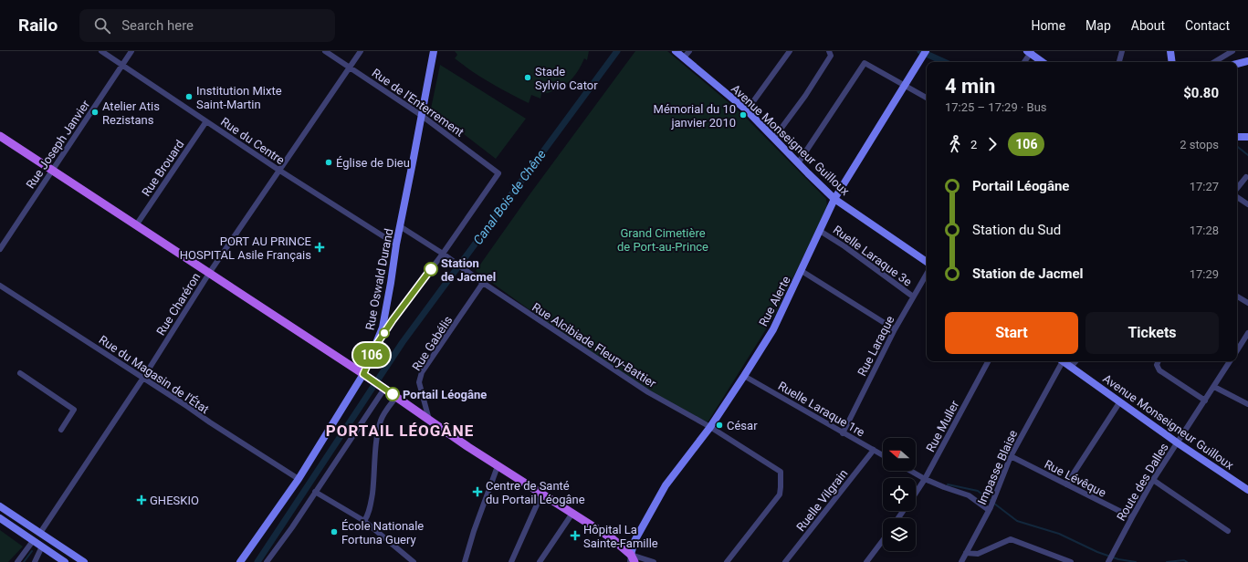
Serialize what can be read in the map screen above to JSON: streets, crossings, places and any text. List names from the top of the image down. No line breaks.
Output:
{"streets":{"street":["Rue de l'Enterrement","Avenue Monseigneur Guilloux","Rue du Centre","Rue Joseph Janvier","Rue Brouard","Ruelle Laraque 3e","Rue Oswald Durand","Rue Alerte","Rue Charéron","Rue Gabélis","Rue Alcibiade Fleury-Battier","Rue Laraque","Rue du Magasin de l'État","Ruelle Laraque 1re","Rue Muller","Impasse Blaise","Rue Lévêque","Route des Dalles","Ruelle Vilgrain"]},"crossings":[["Rue de l'Enterrement","Rue Oswald Durand"],["Rue de l'Enterrement","Rue Charéron"],["Rue de l'Enterrement","Rue Alcibiade Fleury-Battier"],["Avenue Monseigneur Guilloux","Rue Alerte"],["Avenue Monseigneur Guilloux","Route des Dalles"],["Rue du Centre","Rue Joseph Janvier"],["Rue du Centre","Rue Brouard"],["Rue du Centre","Rue Oswald Durand"],["Rue du Centre","Rue Charéron"],["Ruelle Laraque 3e","Rue Alerte"],["Ruelle Laraque 3e","Rue Laraque"],["Rue Oswald Durand","Rue Alcibiade Fleury-Battier"],["Rue Oswald Durand","Rue du Magasin de l'État"],["Rue Alerte","Rue Alcibiade Fleury-Battier"],["Rue Alerte","Ruelle Laraque 1re"],["Rue Charéron","Rue du Magasin de l'État"],["Rue Gabélis","Rue Alcibiade Fleury-Battier"],["Rue Laraque","Ruelle Laraque 1re"],["Ruelle Laraque 1re","Ruelle Vilgrain"],["Impasse Blaise","Rue Lévêque"],["Rue Lévêque","Route des Dalles"]],"districts":["PORTAIL LÉOGÂNE"],"water":["Canal Bois de Chêne"],"parks":["Grand Cimetière de Port-au-Prince"],"places":{"other":["Stade Sylvio Cator","Institution Mixte Saint-Martin","Atelier Atis Rezistans","Mémorial du 10 janvier 2010","Église de Dieu","Station de Jacmel","Portail Léogâne","César","École Nationale Fortuna Guery"],"health":["PORT AU PRINCE HOSPITAL Asile Français","Centre de Santé du Portail Léogâne","GHESKIO","Hôpital La Sainte-Famille"]},"lines":["bus line 106"],"north":"left","page":{"header":"Railo","search":"Search here","nav":["Home","Map","About","Contact"],"on_map":"106","heading":["4 min","17:25 – 17:29 · Bus","$0.80"],"legs":["2","106","2 stops"],"list":[{"name":"Portail Léogâne","value":"17:27"},{"name":"Station du Sud","value":"17:28"},{"name":"Station de Jacmel","value":"17:29"}],"buttons":["Start","Tickets"]}}
